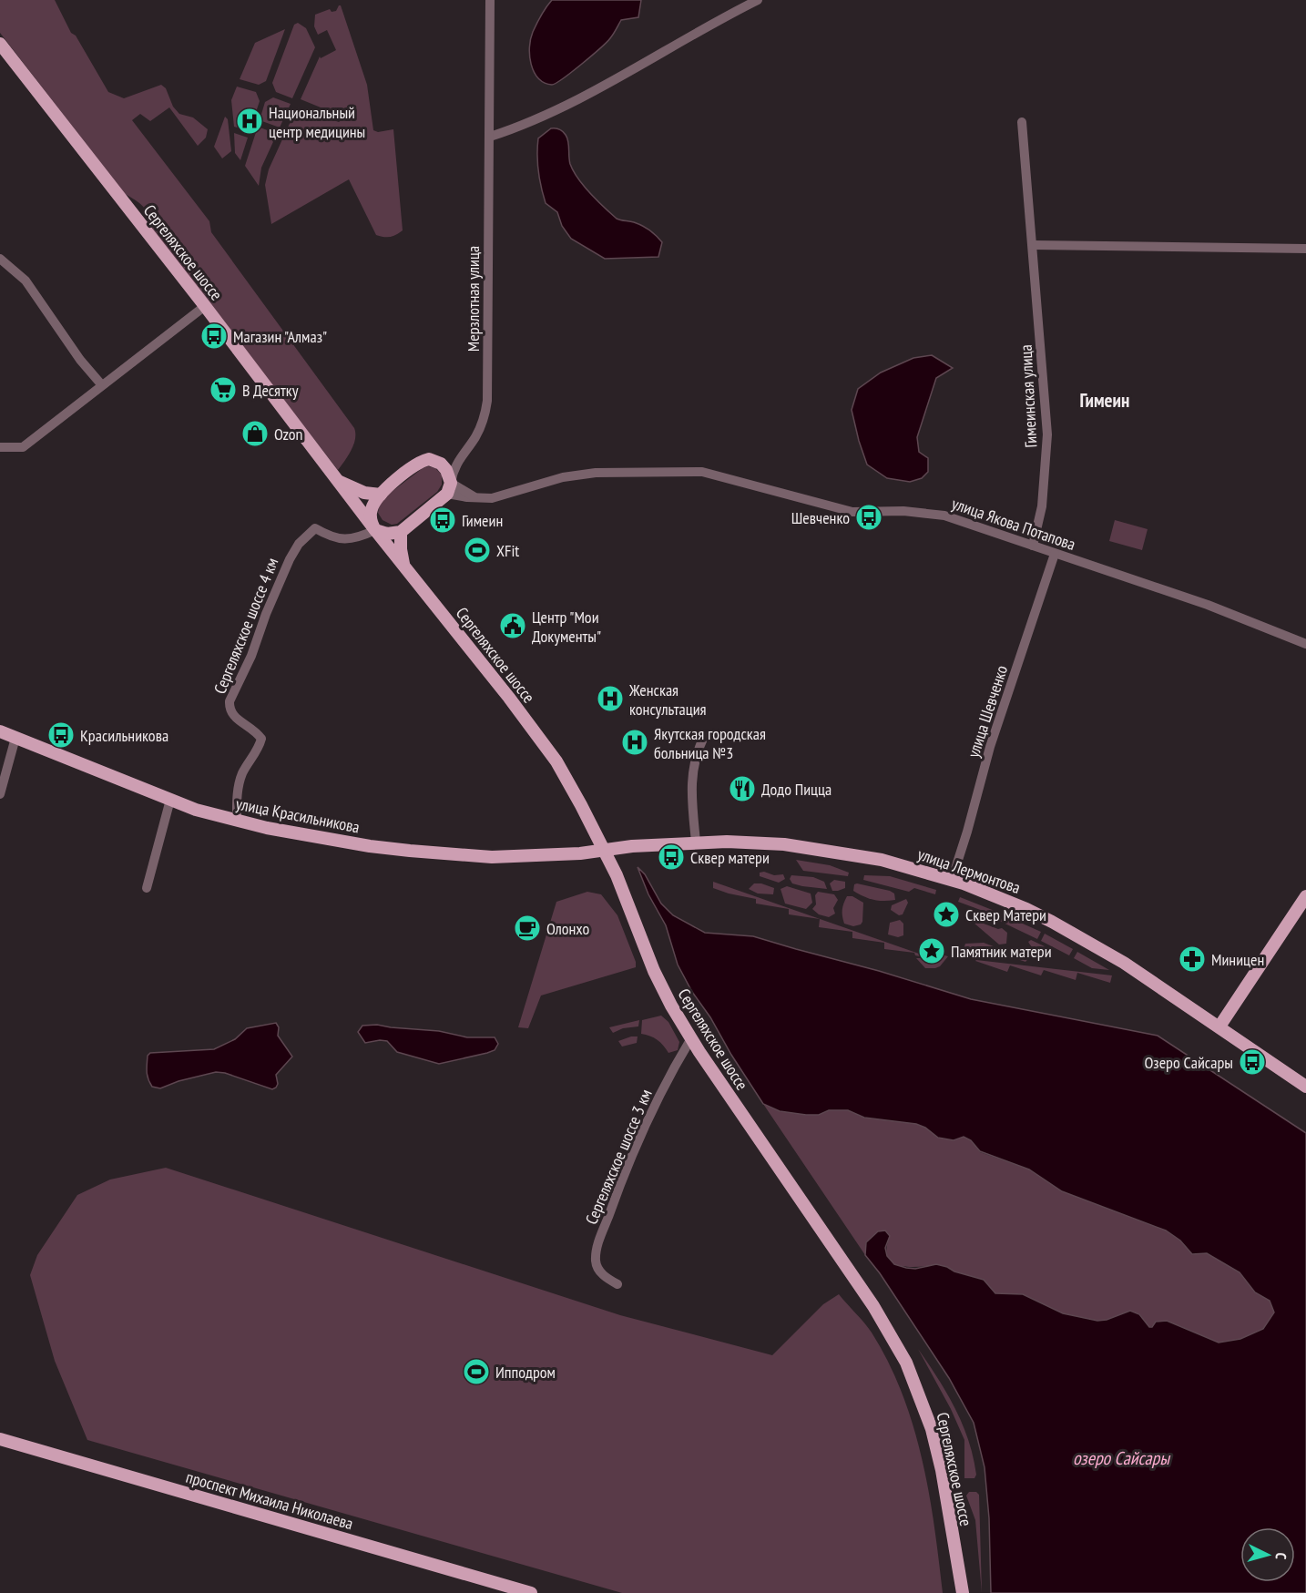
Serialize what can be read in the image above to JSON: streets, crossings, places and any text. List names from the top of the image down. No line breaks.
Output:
{"streets":{"main road":["Сергеляхское шоссе","улица Красильникова","улица Лермонтова","проспект Михаила Николаева"],"street":["Мерзлотная улица","Гимеинская улица","улица Якова Потапова","Сергеляхское шоссе 4 км","улица Шевченко","Сергеляхское шоссе 3 км"]},"crossings":[["Сергеляхское шоссе","Сергеляхское шоссе 4 км"],["Сергеляхское шоссе","улица Красильникова"],["Сергеляхское шоссе","улица Лермонтова"],["Сергеляхское шоссе","Сергеляхское шоссе 3 км"],["Гимеинская улица","улица Якова Потапова"],["улица Якова Потапова","улица Шевченко"],["Сергеляхское шоссе 4 км","улица Красильникова"],["улица Шевченко","улица Лермонтова"],["улица Красильникова","улица Лермонтова"]],"districts":["Гимеин"],"water":["озеро Сайсары"],"places":{"hospital":["Национальный центр медицины","Женская консультация","Якутская городская больница №3"],"bus stop":["Магазин \"Алмаз\"","Шевченко","Гимеин","Красильникова","Сквер матери","Озеро Сайсары"],"supermarket":["В Десятку"],"shop":["Ozon"],"sports":["XFit","Ипподром"],"public building":["Центр \"Мои Документы\""],"restaurant":["Додо Пицца"],"place":["Сквер Матери","Памятник матери"],"cafe":["Олонхо"],"pharmacy":["Миницен"]},"north":"right"}
